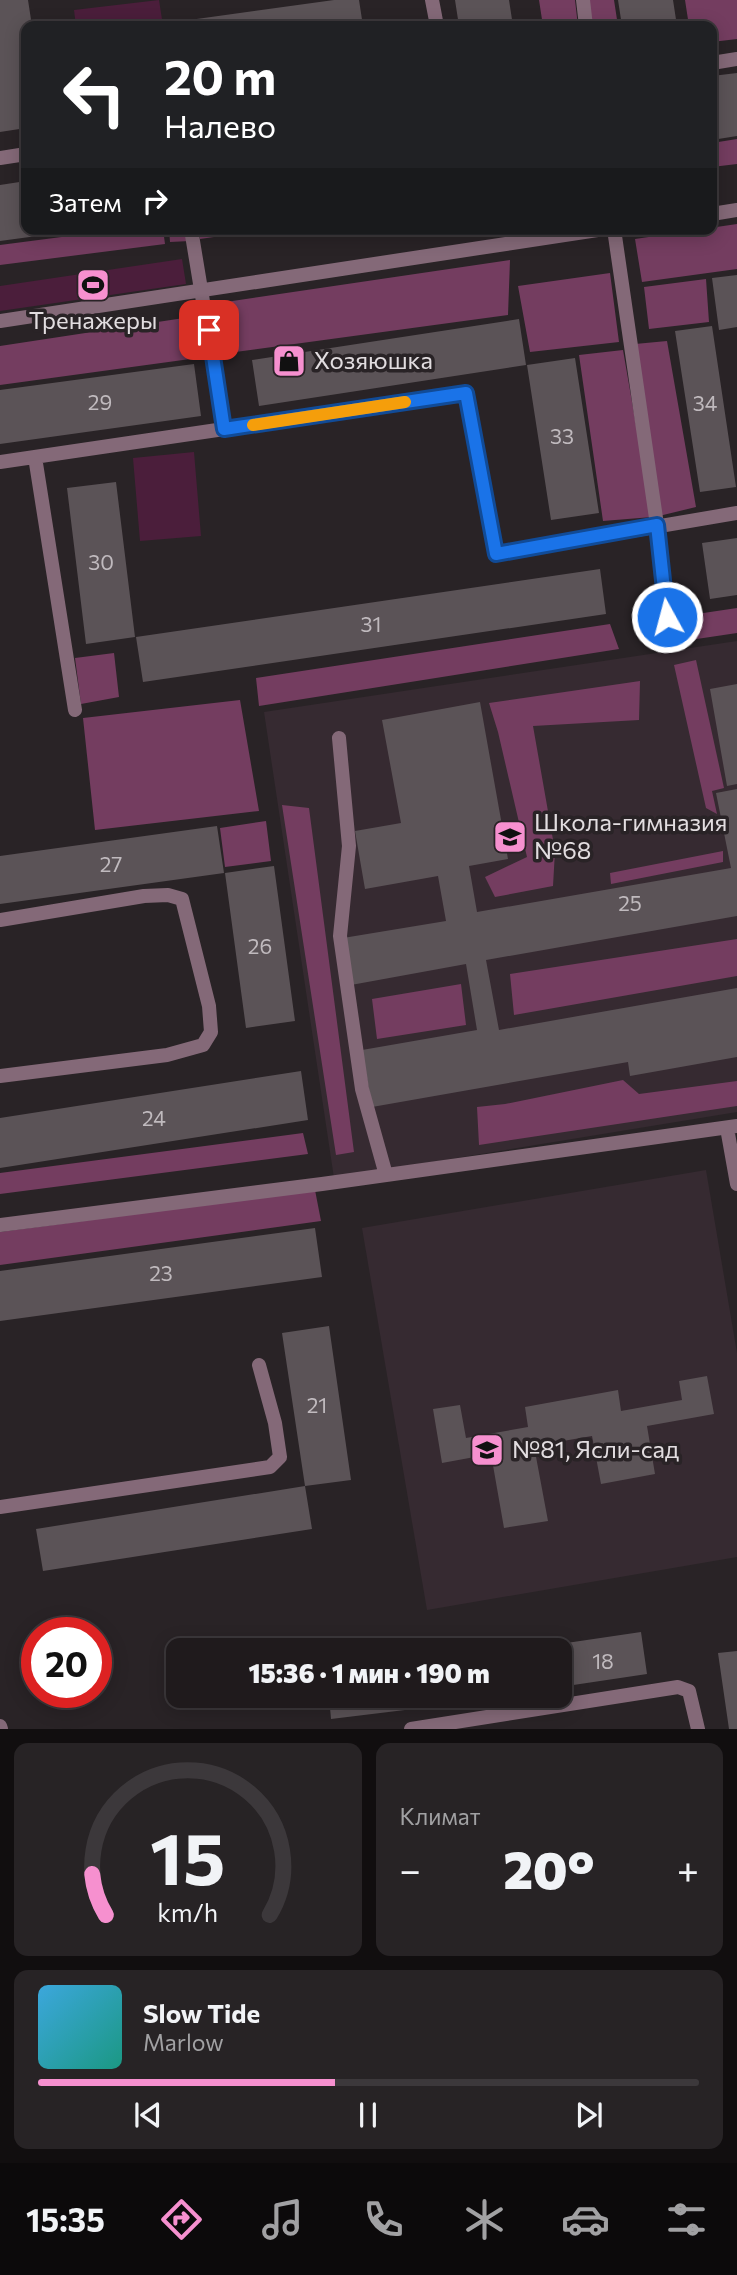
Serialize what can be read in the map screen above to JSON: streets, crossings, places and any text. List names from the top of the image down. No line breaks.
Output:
{"places":{"sports":["Тренажеры"],"shop":["Хозяюшка"],"school or university":["Школа-гимназия №68","№81, Ясли-сад"]},"house_numbers":["29","34","33","30","31","27","25","26","24","23","21","18"],"page":{"turn":["20 m","Налево"],"then":"Затем","limit":"20","trip":"15:36 · 1 мин · 190 m","tile":"Климат","heat":["−","20°","+"],"song":["Slow Tide","Marlow"],"tabs":"15:35","gauge":["15","km/h"]}}
